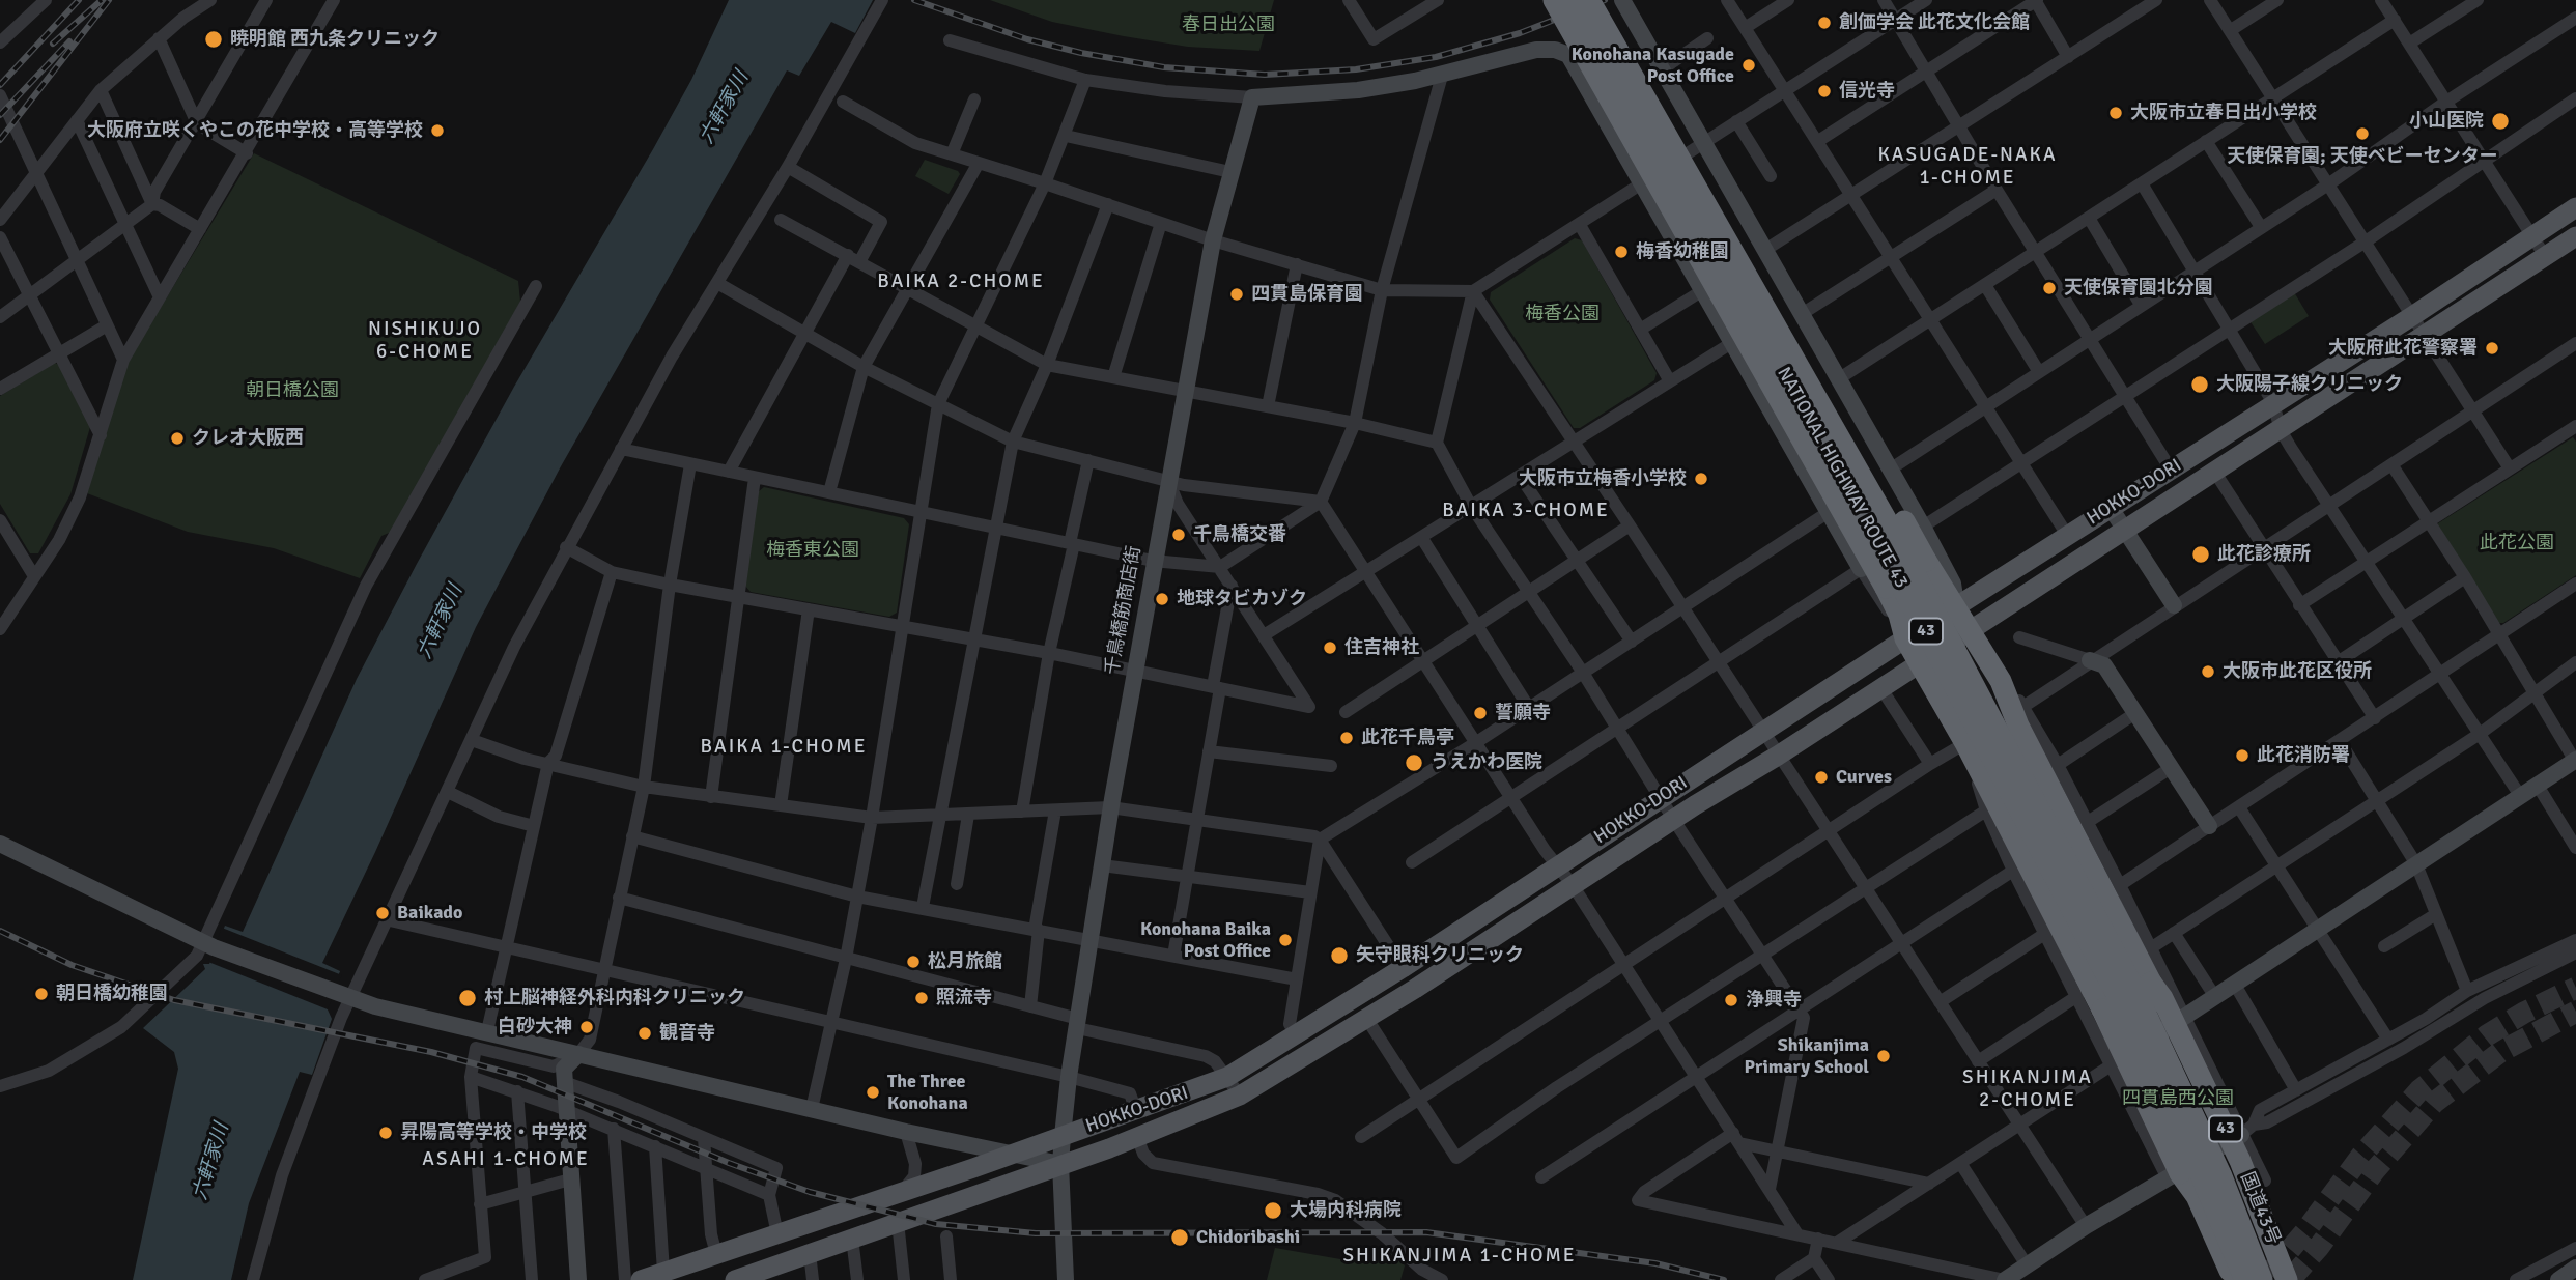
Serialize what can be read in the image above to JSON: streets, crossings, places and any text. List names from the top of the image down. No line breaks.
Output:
{"streets":{"highway":["NATIONAL HIGHWAY ROUTE 43","43","国道43号"],"main road":["HOKKO-DORI"],"street":["千鳥橋筋商店街"]},"crossings":[["HOKKO-DORI","千鳥橋筋商店街"],["HOKKO-DORI","43"],["43","国道43号"]],"districts":["KASUGADE-NAKA 1-CHOME","BAIKA 2-CHOME","NISHIKUJO 6-CHOME","BAIKA 3-CHOME","BAIKA 1-CHOME","SHIKANJIMA 2-CHOME","ASAHI 1-CHOME","SHIKANJIMA 1-CHOME"],"water":["六軒家川"],"parks":["春日出公園","梅香公園","朝日橋公園","此花公園","梅香東公園","四貫島西公園"],"places":["創価学会 此花文化会館","暁明館 西九条クリニック","Konohana Kasugade Post Office","信光寺","大阪市立春日出小学校","小山医院","大阪府立咲くやこの花中学校・高等学校","天使保育園; 天使ベビーセンター","梅香幼稚園","天使保育園北分園","四貫島保育園","大阪府此花警察署","大阪陽子線クリニック","クレオ大阪西","大阪市立梅香小学校","千鳥橋交番","此花診療所","地球タビカゾク","住吉神社","大阪市此花区役所","誓願寺","此花千鳥亭","此花消防署","うえかわ医院","Curves","Baikado","Konohana Baika Post Office","矢守眼科クリニック","松月旅館","朝日橋幼稚園","村上脳神経外科内科クリニック","照流寺","浄興寺","白砂大神","観音寺","Shikanjima Primary School","The Three Konohana","昇陽高等学校・中学校","大場内科病院","Chidoribashi"]}
